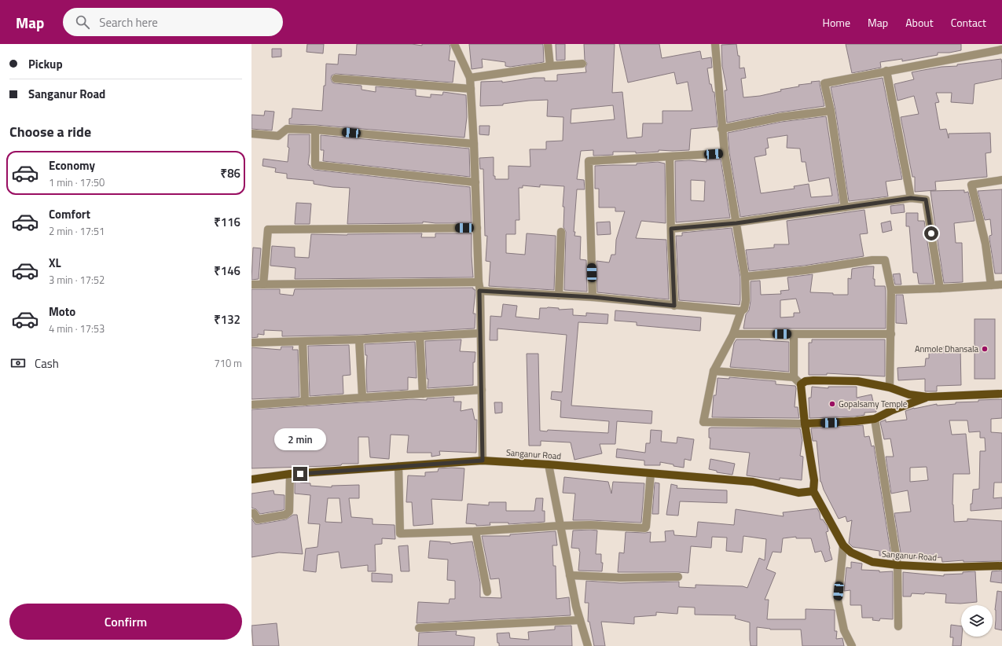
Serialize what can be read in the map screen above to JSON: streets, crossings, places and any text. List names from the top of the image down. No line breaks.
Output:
{"streets":{"main road":["Sanganur Road"]},"places":["Anmole Dhansala","Gopalsamy Temple"],"page":{"header":"Map","search":"Search here","nav":["Home","Map","About","Contact"],"banner":["Pickup","Sanganur Road"],"heading":"Choose a ride","list":[{"name":"Economy","note":"1 min · 17:50","value":"₹86"},{"name":"Comfort","note":"2 min · 17:51","value":"₹116"},{"name":"XL","note":"3 min · 17:52","value":"₹146"},{"name":"Moto","note":"4 min · 17:53","value":"₹132"}],"pay":["Cash","710 m"],"bubble":"2 min","buttons":"Confirm"}}
